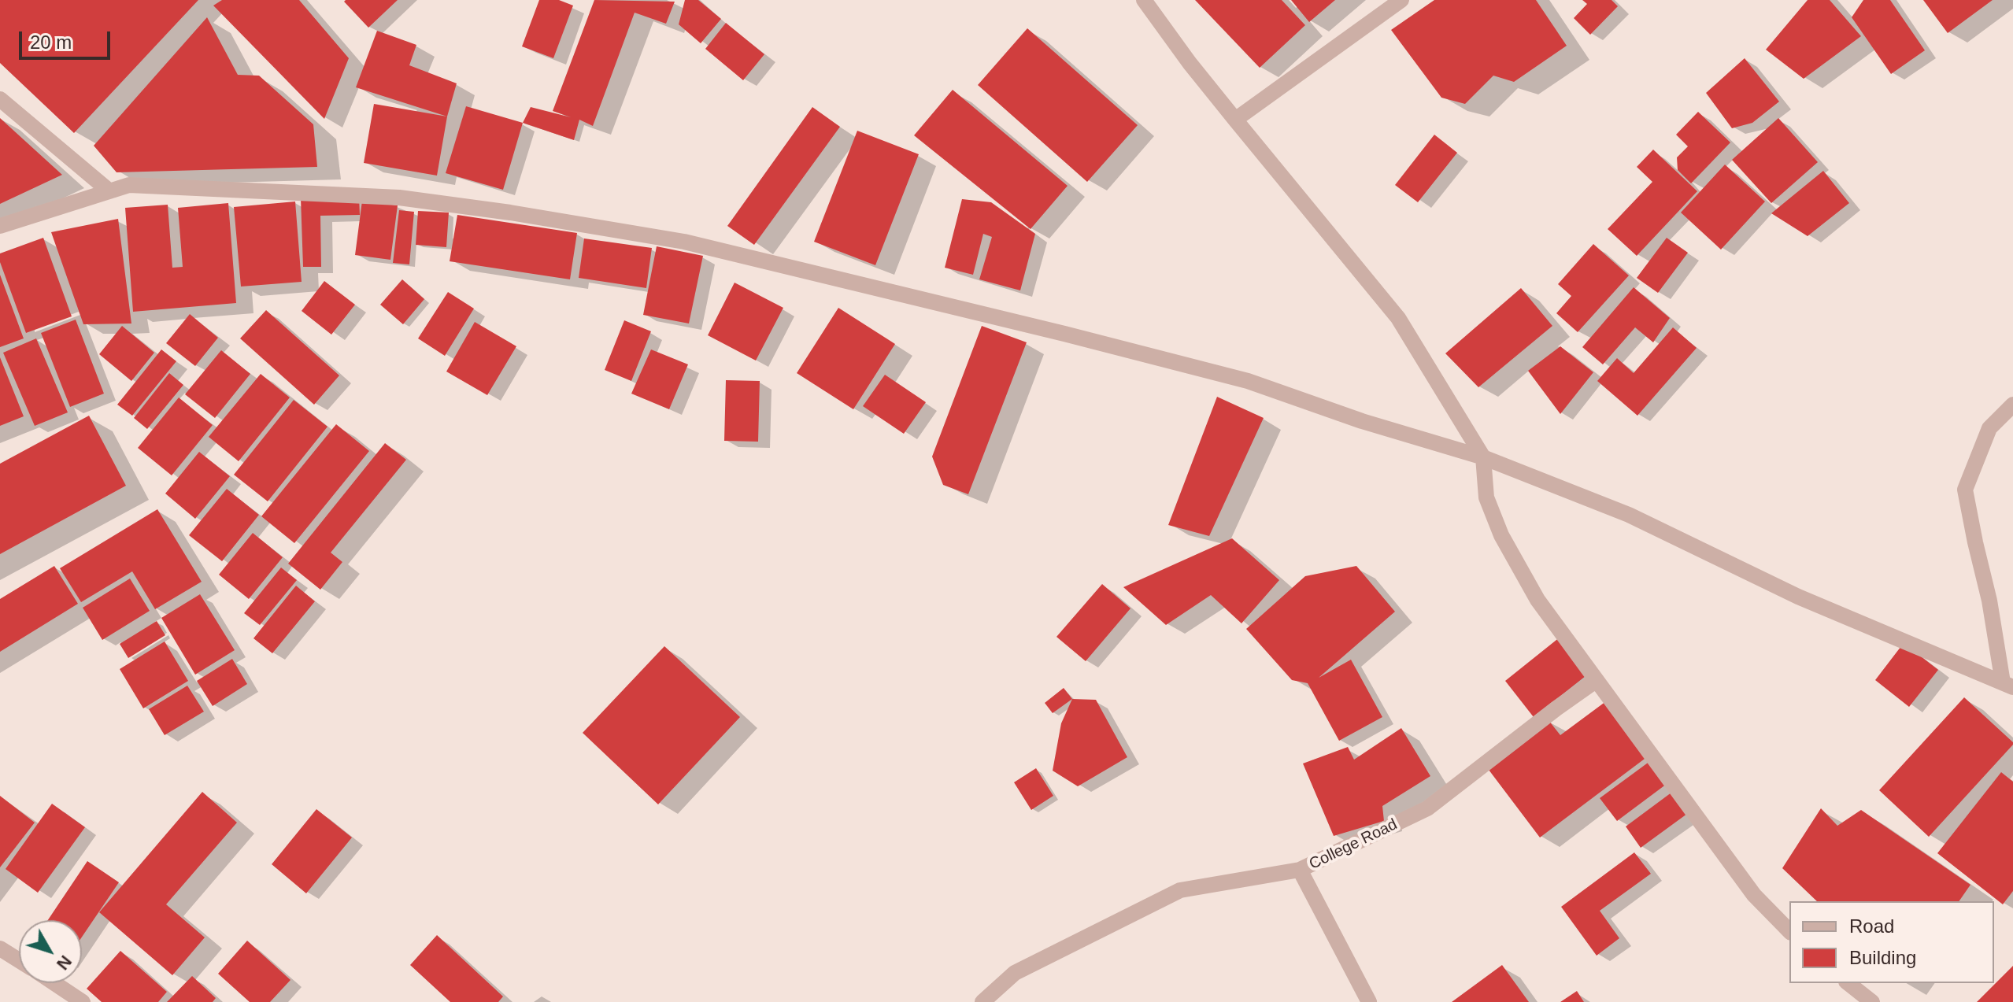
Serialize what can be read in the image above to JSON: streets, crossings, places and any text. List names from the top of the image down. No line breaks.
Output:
{"streets":{"street":["College Road"]},"legend":["Road","Building"],"scale_bar":"20 m","north":"bottom right"}
